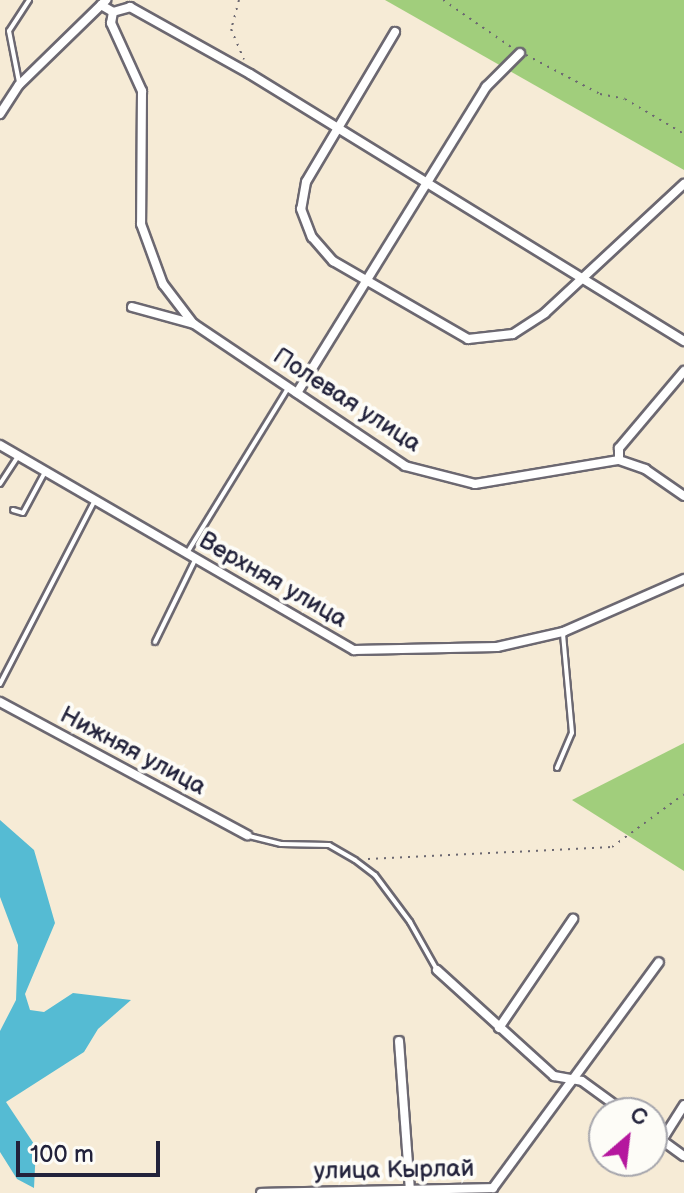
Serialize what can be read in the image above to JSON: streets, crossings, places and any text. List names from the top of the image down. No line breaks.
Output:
{"streets":{"street":["Полевая улица","Верхняя улица","Нижняя улица","улица Кырлай"]},"scale_bar":"100 m","north":"top right"}
